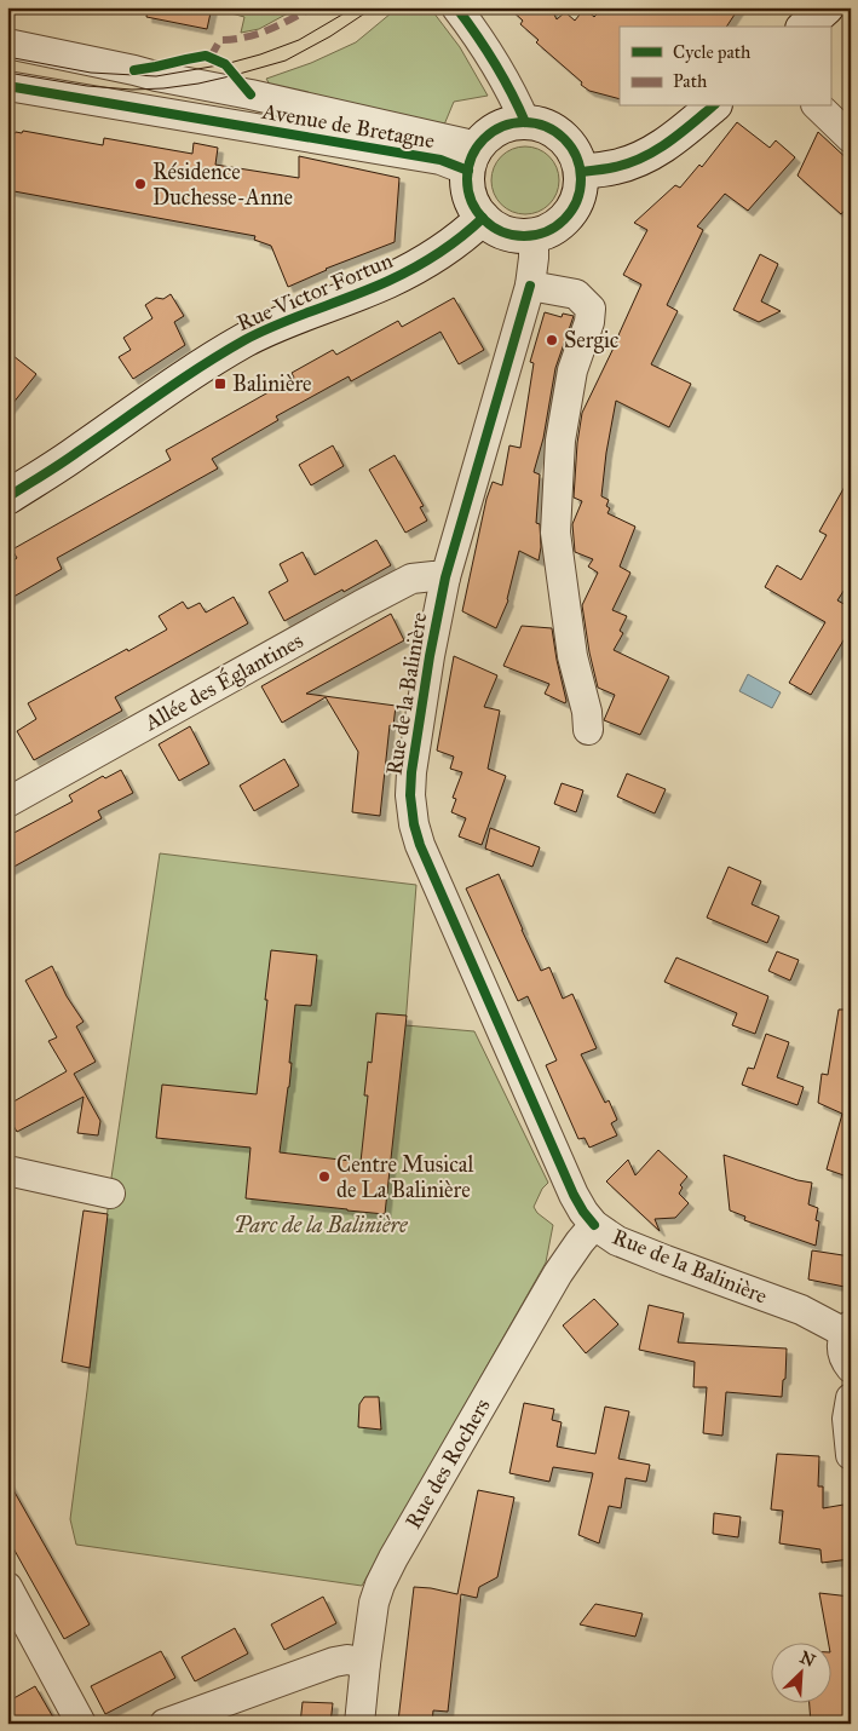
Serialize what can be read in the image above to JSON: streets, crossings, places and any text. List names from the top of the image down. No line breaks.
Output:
{"streets":{"street":["Avenue de Bretagne","Rue Victor Fortun","Allée des Églantines","Rue de la Balinière","Rue des Rochers"]},"crossings":[["Avenue de Bretagne","Rue Victor Fortun"],["Avenue de Bretagne","Rue de la Balinière"],["Rue Victor Fortun","Rue de la Balinière"],["Allée des Églantines","Rue de la Balinière"],["Rue de la Balinière","Rue des Rochers"]],"parks":["Parc de la Balinière"],"places":{"other":["Résidence Duchesse-Anne","Sergic","Centre Musical de La Balinière"],"transit":["Balinière"]},"legend":["Cycle path","Path"],"north":"top right"}
